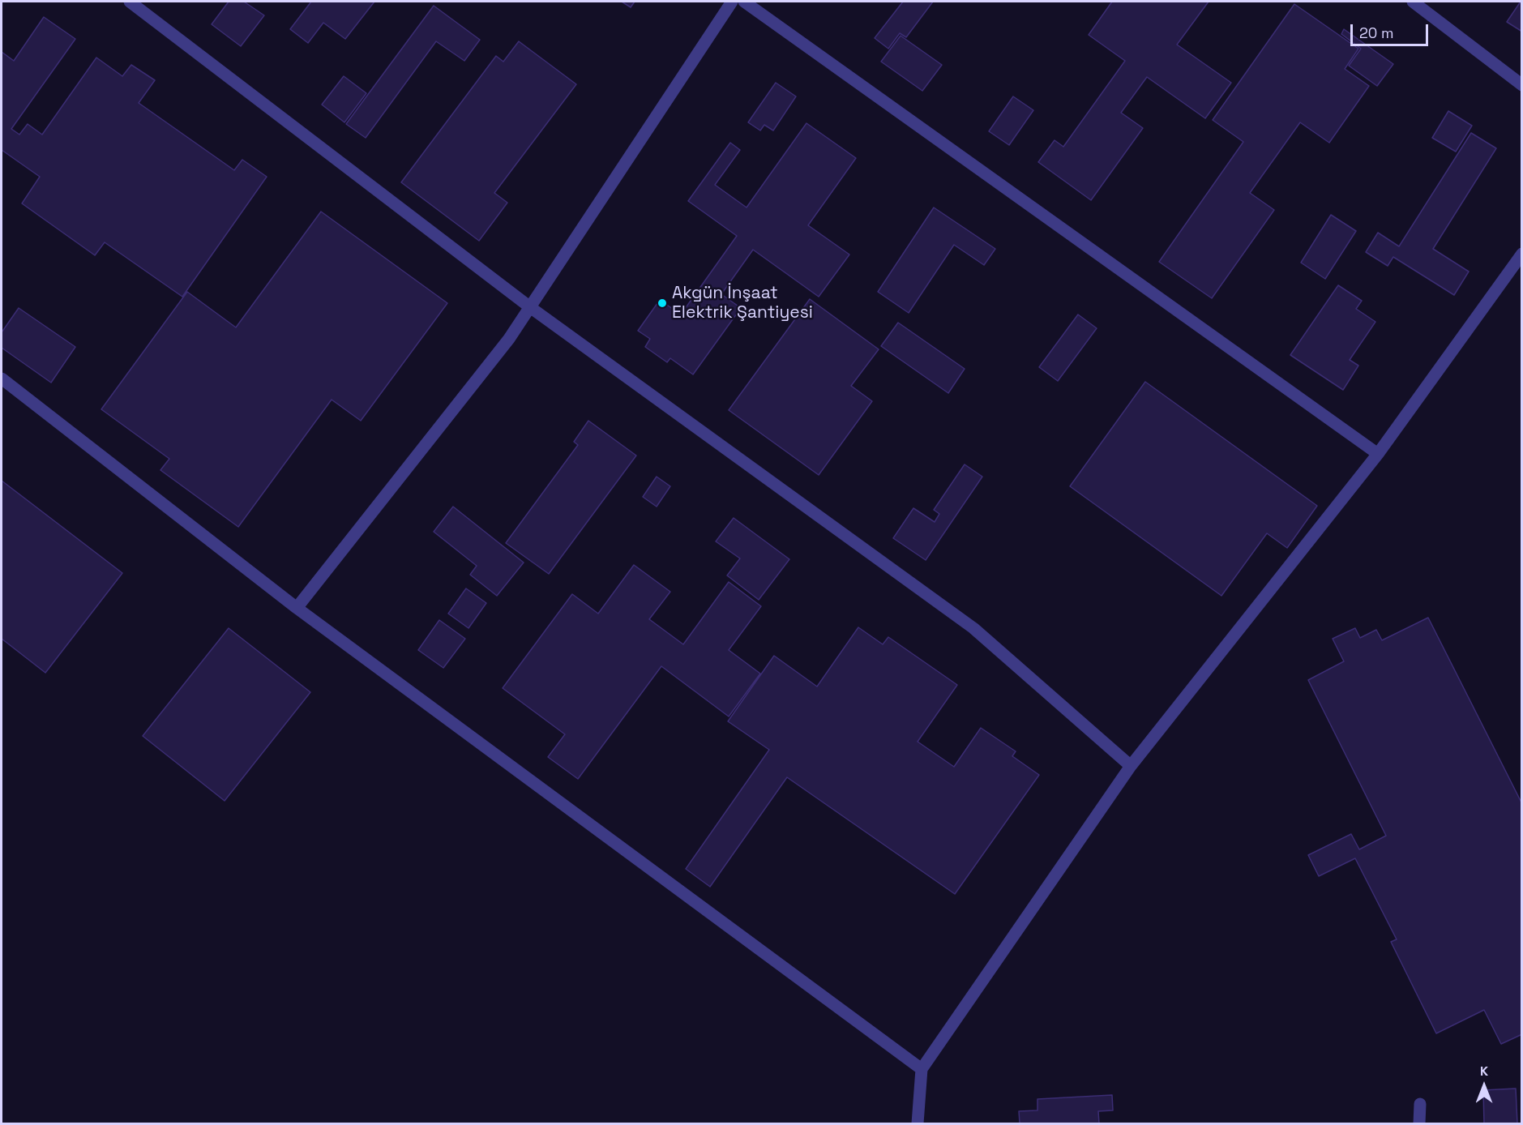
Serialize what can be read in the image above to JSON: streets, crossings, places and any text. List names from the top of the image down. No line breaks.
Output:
{"places":["Akgün İnşaat Elektrik Şantiyesi"],"scale_bar":"20 m","north":"top"}
